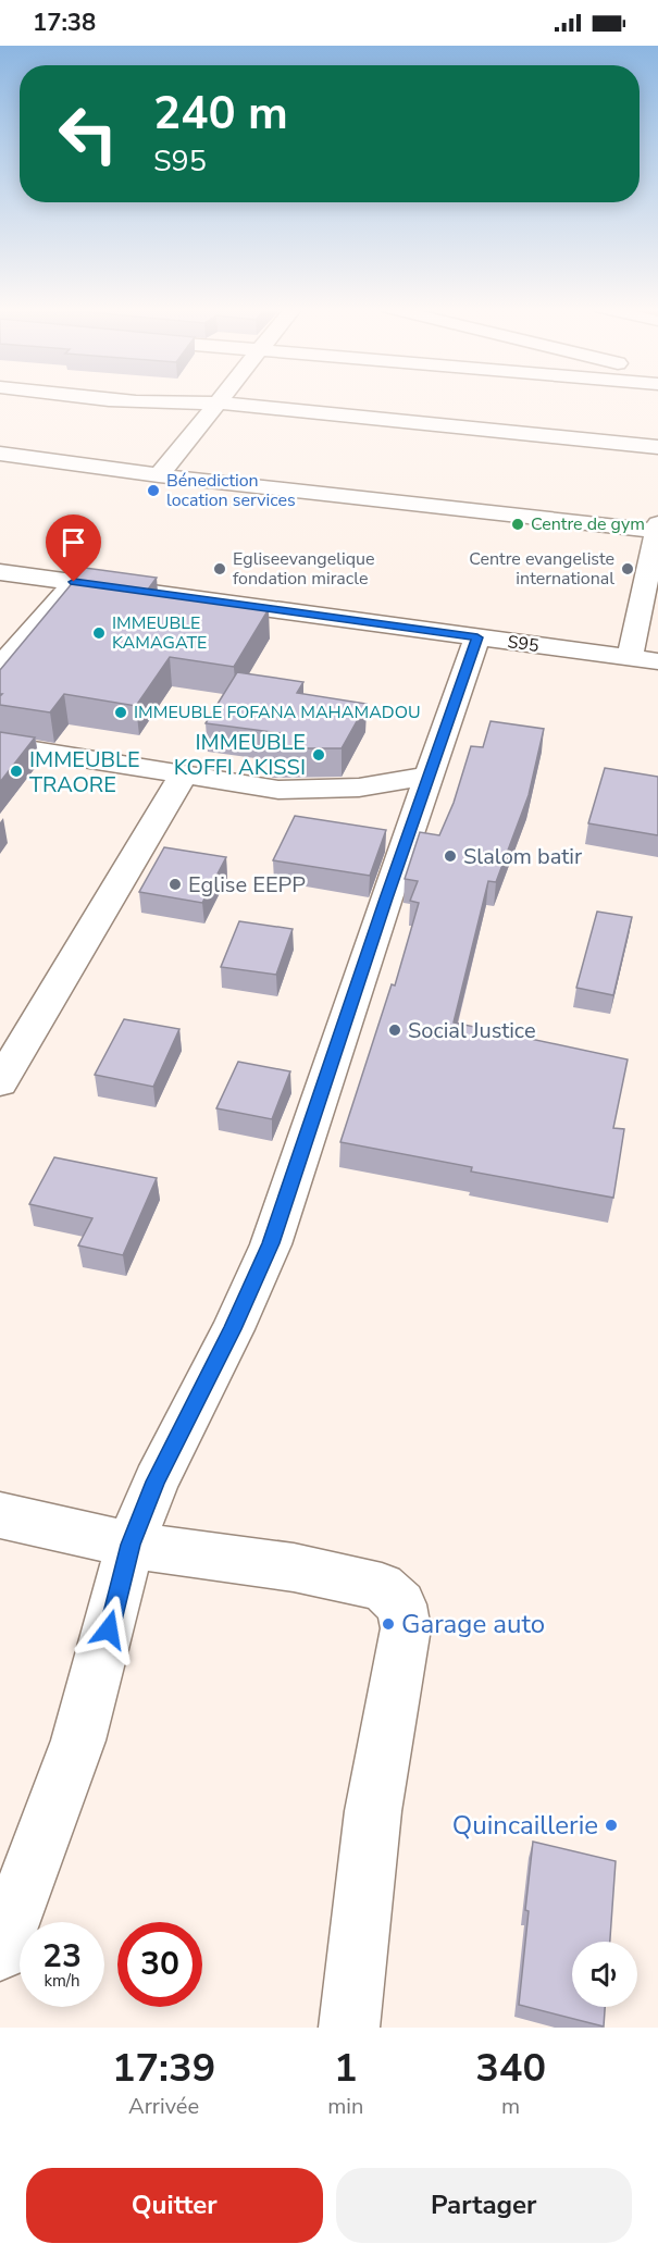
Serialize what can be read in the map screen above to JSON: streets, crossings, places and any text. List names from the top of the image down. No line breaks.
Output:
{"streets":{"street":["S95"]},"places":["Bénediction location services","Centre de gym","Egliseevangelique fondation miracle","Centre evangeliste international","IMMEUBLE KAMAGATE","IMMEUBLE FOFANA MAHAMADOU","IMMEUBLE KOFFI AKISSI","IMMEUBLE TRAORE","Slalom batir","Eglise EEPP","Social Justice","Garage auto","Quincaillerie"],"page":{"status":"17:38","turn":["240 m","S95"],"speed":"23 km/h","limit":"30","eta":["17:39","Arrivée","1","min","340","m"],"buttons":["Quitter","Partager"]}}
